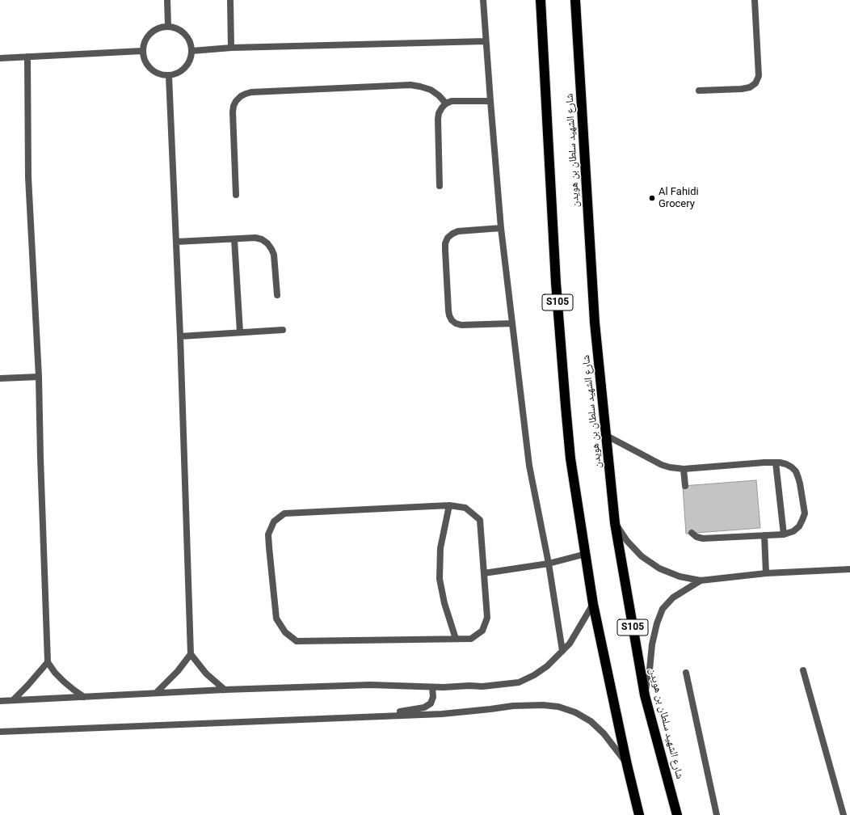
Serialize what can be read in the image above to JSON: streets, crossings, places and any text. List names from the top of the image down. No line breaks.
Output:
{"streets":{"highway":["شارع الشهيد سلطان بن هويدن","S105"]},"places":["Al Fahidi Grocery"]}
